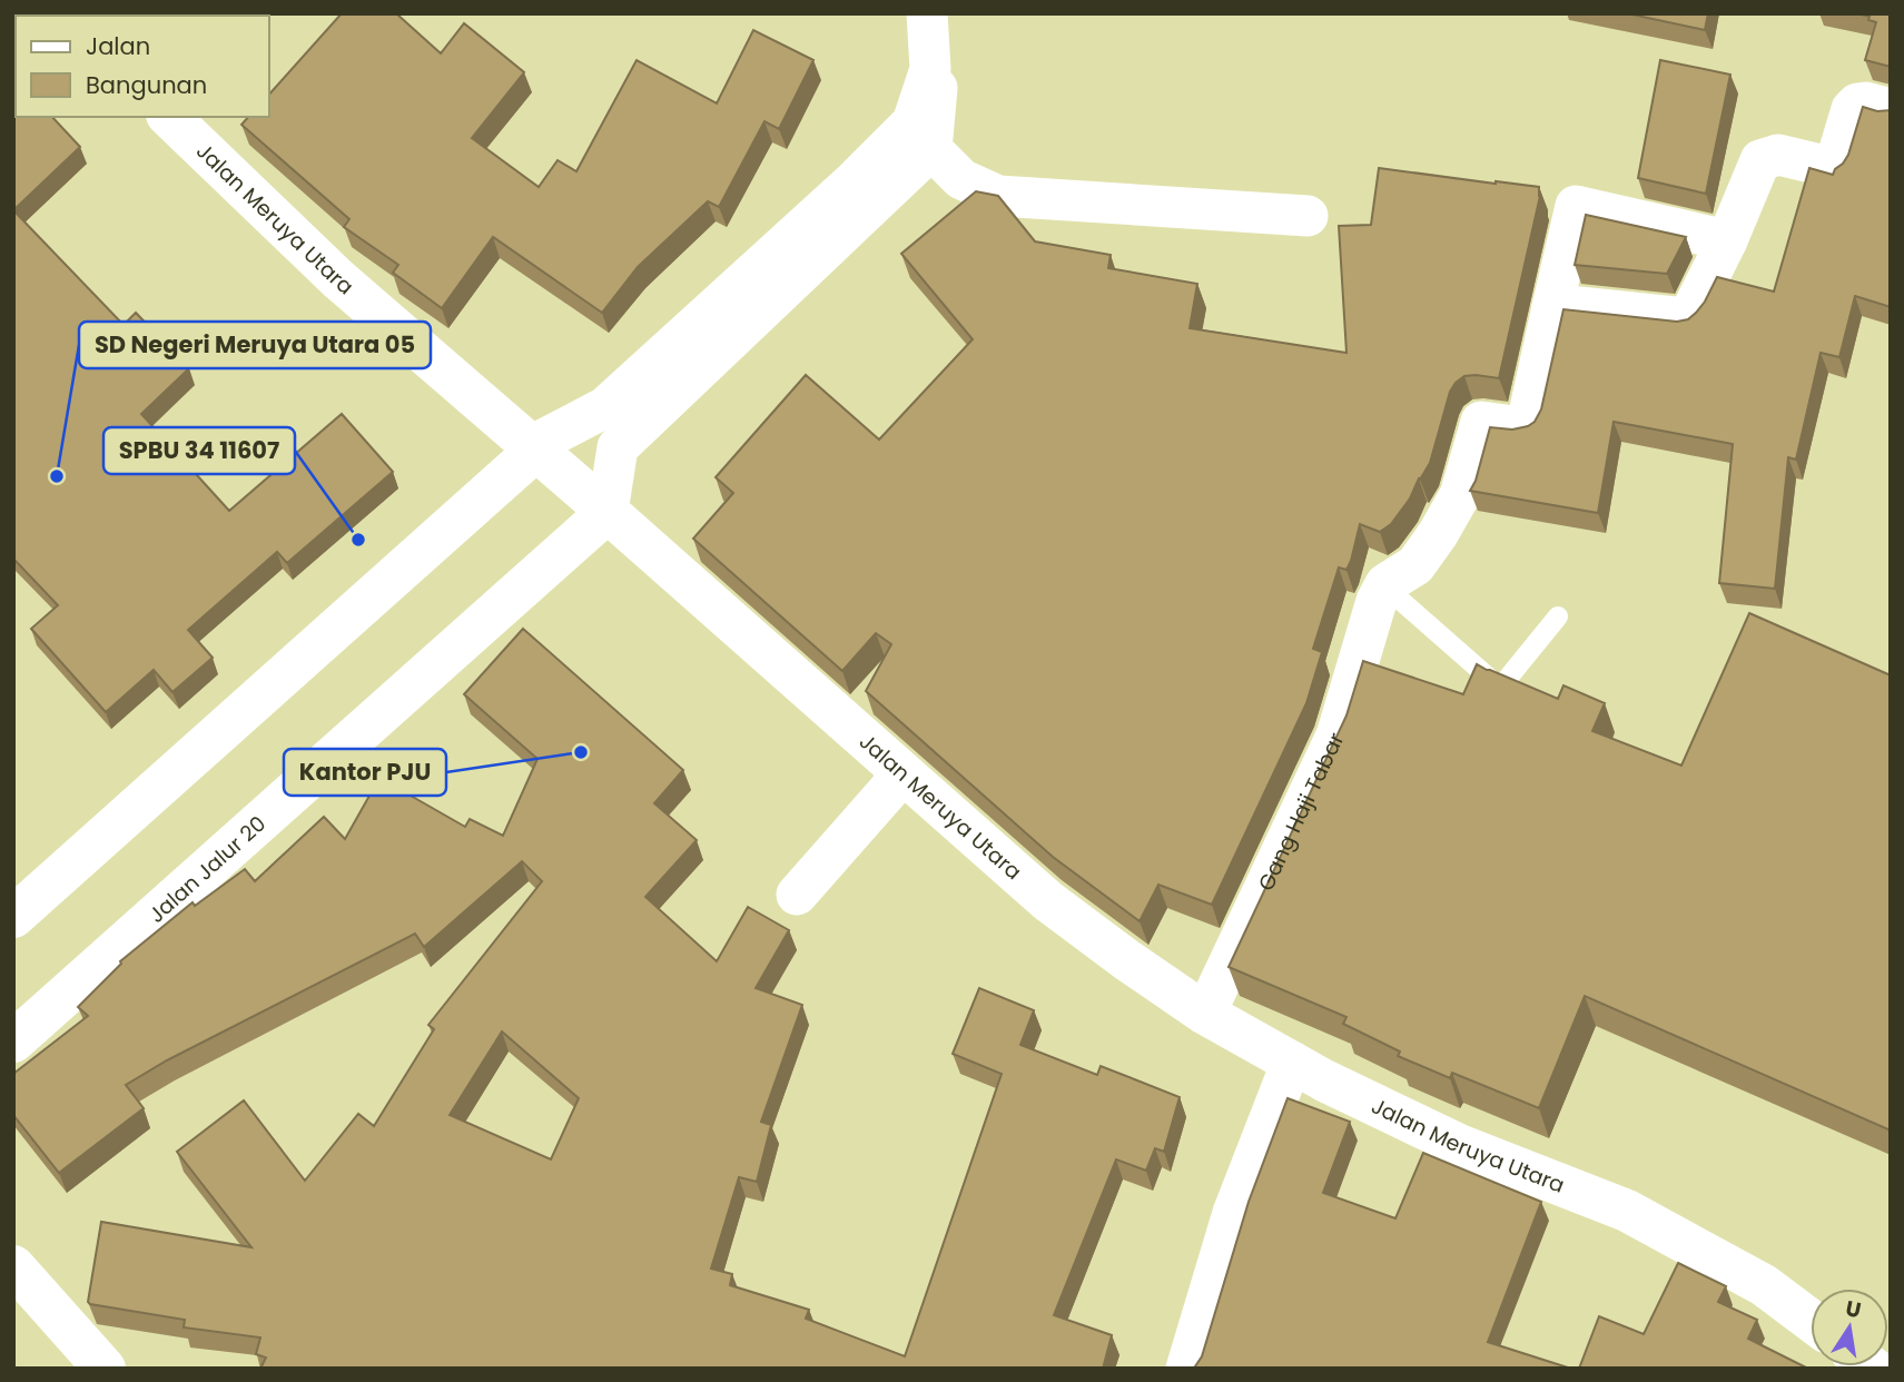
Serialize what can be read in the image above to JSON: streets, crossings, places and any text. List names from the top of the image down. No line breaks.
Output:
{"streets":{"main road":["Jalan Meruya Utara","Jalan Jalur 20"],"street":["Gang Haji Tabar"]},"crossings":[["Jalan Meruya Utara","Gang Haji Tabar"],["Jalan Meruya Utara","Jalan Jalur 20"]],"places":["SD Negeri Meruya Utara 05","SPBU 34 11607","Kantor PJU"],"legend":["Jalan","Bangunan"],"north":"top"}
